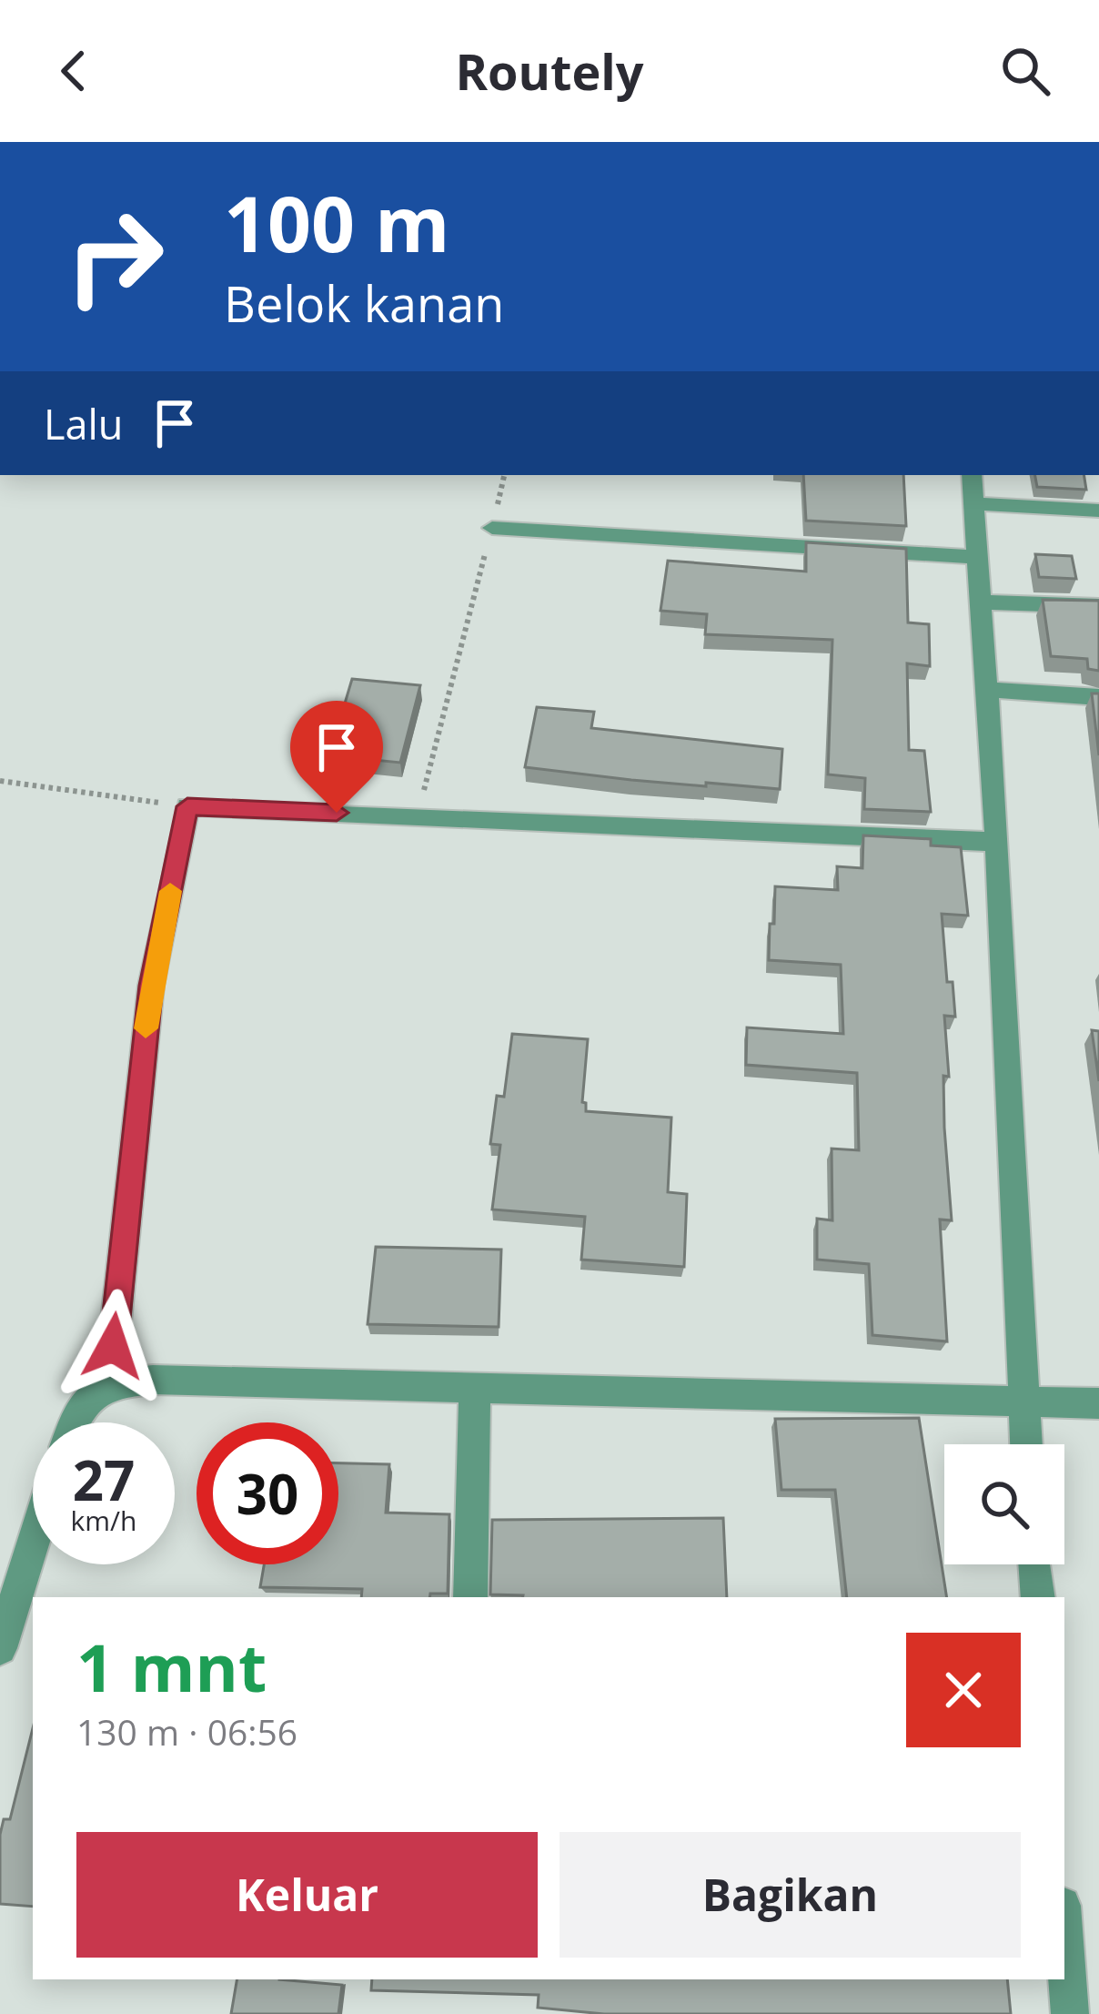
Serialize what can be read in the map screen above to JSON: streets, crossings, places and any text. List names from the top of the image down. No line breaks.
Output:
{"page":{"header":"Routely","turn":["100 m","Belok kanan"],"then":"Lalu","speed":"27 km/h","limit":"30","heading":["1 mnt","130 m · 06:56"],"buttons":["Keluar","Bagikan"]}}
